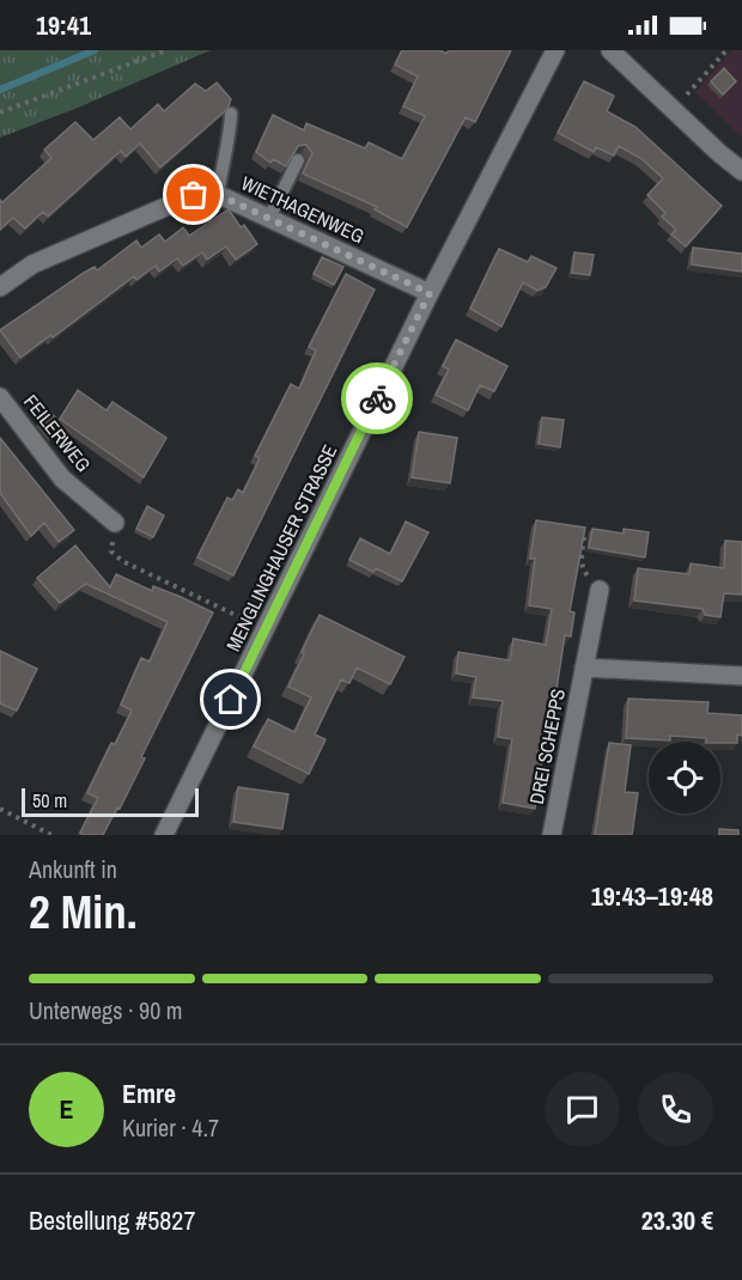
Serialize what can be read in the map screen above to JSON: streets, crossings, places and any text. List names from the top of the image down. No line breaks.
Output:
{"streets":{"street":["WIETHAGENWEG","FEILERWEG","MENGLINGHAUSER STRASSE","DREI SCHEPPS"]},"crossings":[["WIETHAGENWEG","MENGLINGHAUSER STRASSE"]],"scale_bar":"50 m","page":{"status":"19:41","scale":"50 m","heading":["2 Min.","Ankunft in","19:43–19:48"],"panel":["Emre","Kurier · 4.7","Bestellung #5827","23.30 €"],"bar":"Unterwegs · 90 m","round":"E"}}
